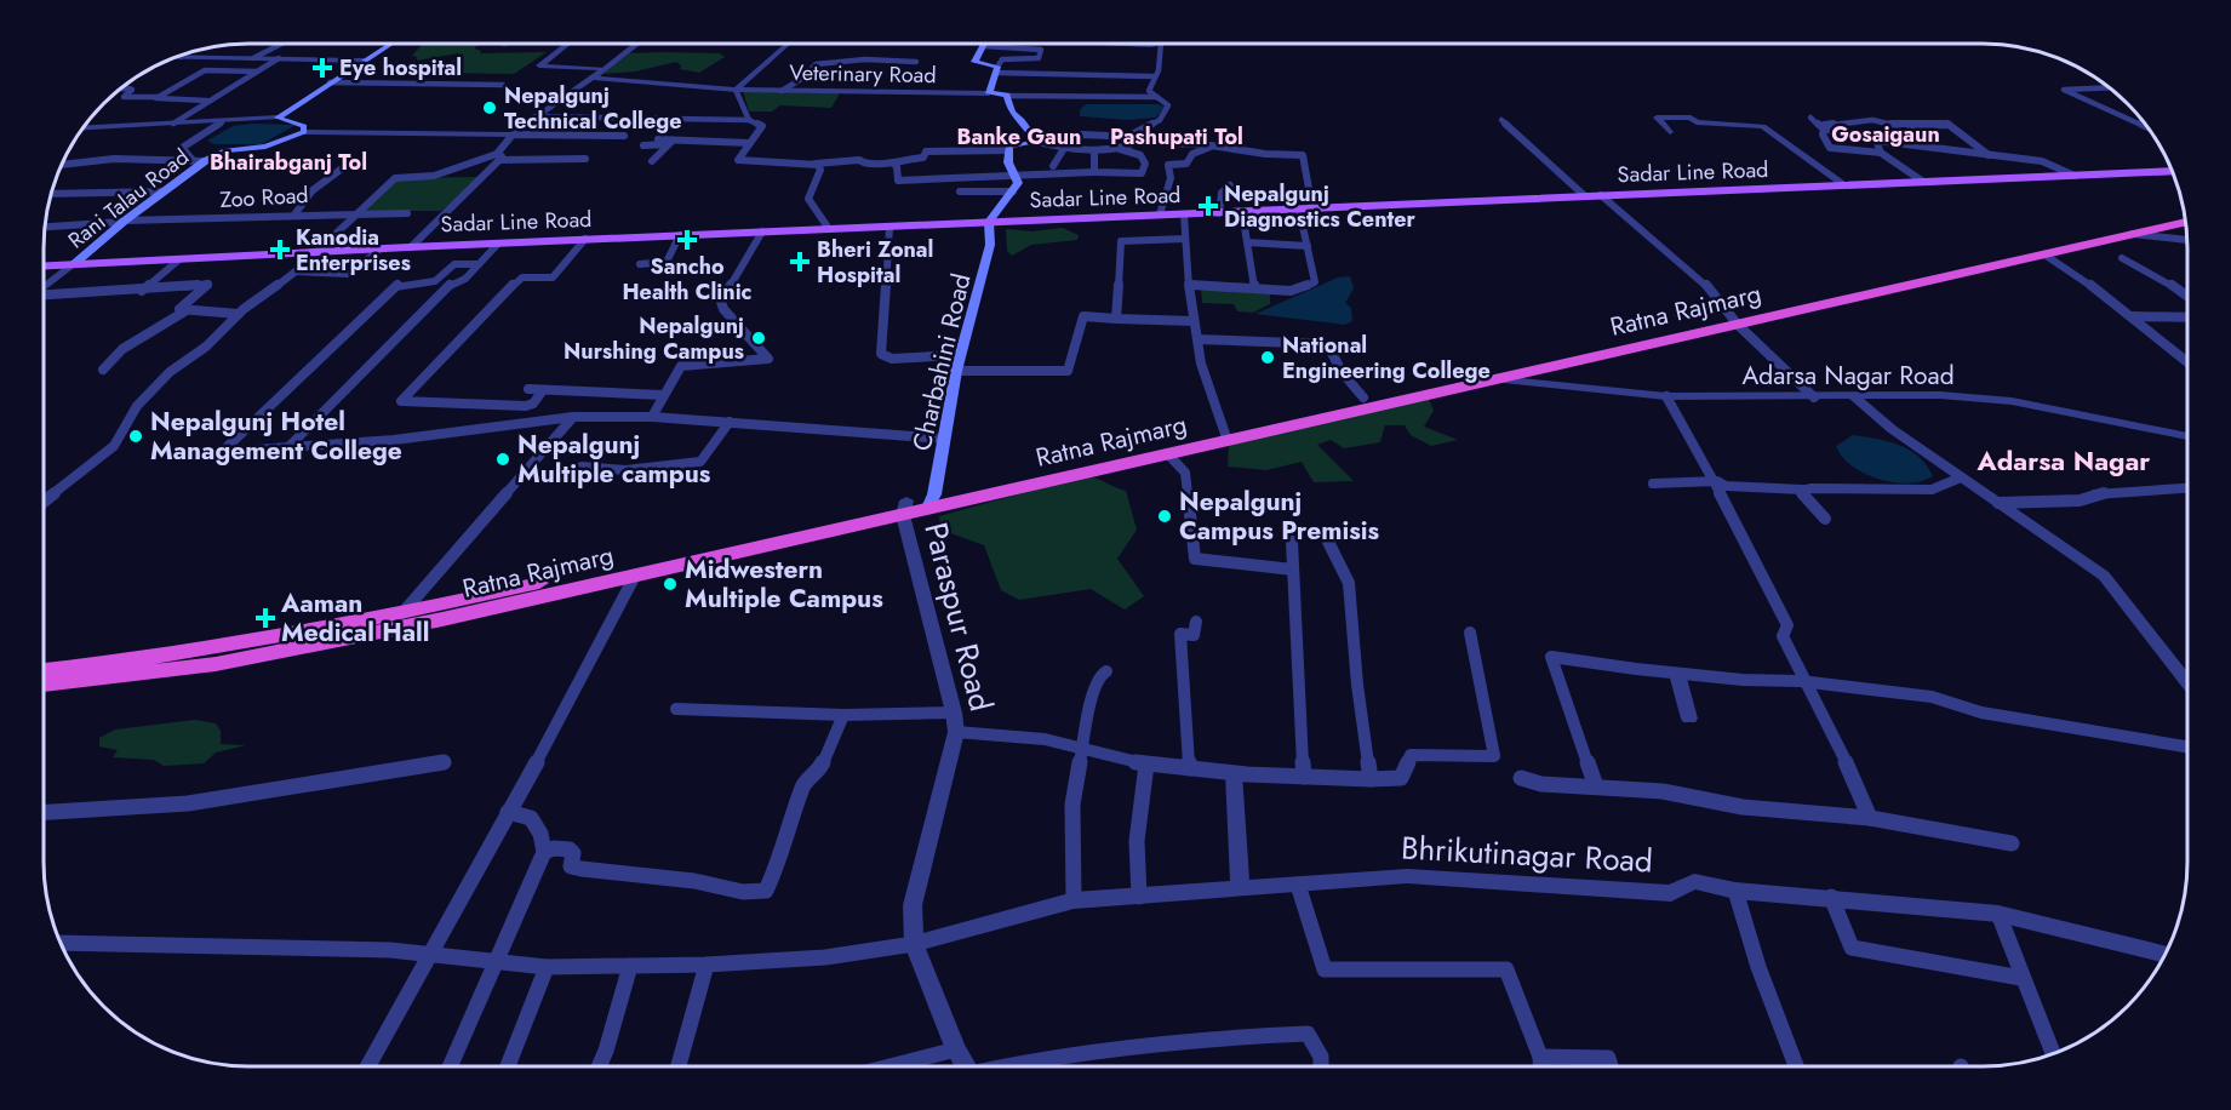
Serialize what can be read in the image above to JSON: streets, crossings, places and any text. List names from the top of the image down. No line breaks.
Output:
{"streets":{"highway":["Ratna Rajmarg"],"main road":["Sadar Line Road","Rani Talau Road","Charbahini Road"],"street":["Veterinary Road","Zoo Road","Adarsa Nagar Road","Paraspur Road","Bhrikutinagar Road"]},"crossings":[["Sadar Line Road","Rani Talau Road"],["Sadar Line Road","Charbahini Road"],["Zoo Road","Rani Talau Road"],["Ratna Rajmarg","Charbahini Road"],["Ratna Rajmarg","Adarsa Nagar Road"],["Ratna Rajmarg","Paraspur Road"],["Paraspur Road","Bhrikutinagar Road"]],"districts":["Gosaigaun","Banke Gaun","Pashupati Tol","Bhairabganj Tol","Adarsa Nagar"],"places":{"health":["Eye hospital","Nepalgunj Diagnostics Center","Sancho Health Clinic","Kanodia Enterprises","Bheri Zonal Hospital","Aaman Medical Hall"],"other":["Nepalgunj Technical College","Nepalgunj Nurshing Campus","National Engineering College","Nepalgunj Hotel Management College","Nepalgunj Multiple campus","Nepalgunj Campus Premisis","Midwestern Multiple Campus"]}}
